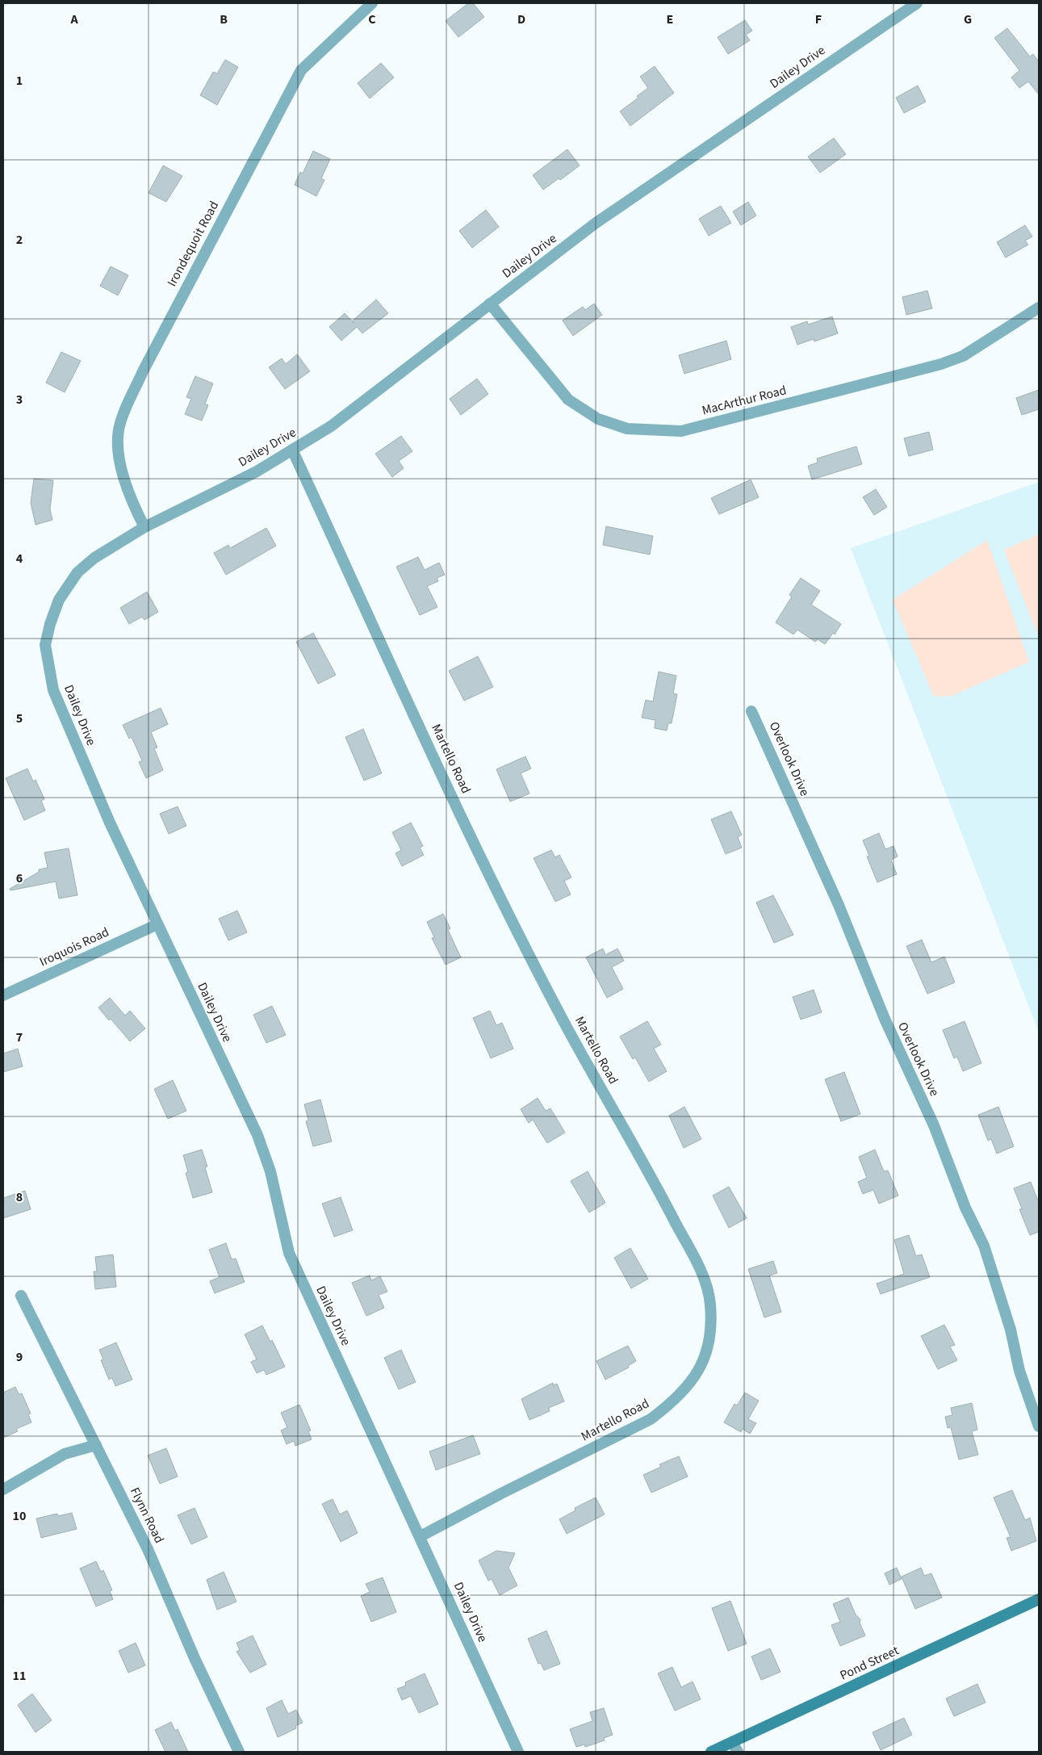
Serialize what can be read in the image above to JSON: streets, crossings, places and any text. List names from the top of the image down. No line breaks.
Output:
{"streets":{"main road":["Pond Street"],"street":["Dailey Drive","Irondequoit Road","MacArthur Road","Martello Road","Overlook Drive","Iroquois Road","Flynn Road"]},"crossings":[["Dailey Drive","Irondequoit Road"],["Dailey Drive","MacArthur Road"],["Dailey Drive","Martello Road"],["Dailey Drive","Iroquois Road"]],"grid":{"columns":["A","B","C","D","E","F","G"],"rows":["1","2","3","4","5","6","7","8","9","10","11"]}}
